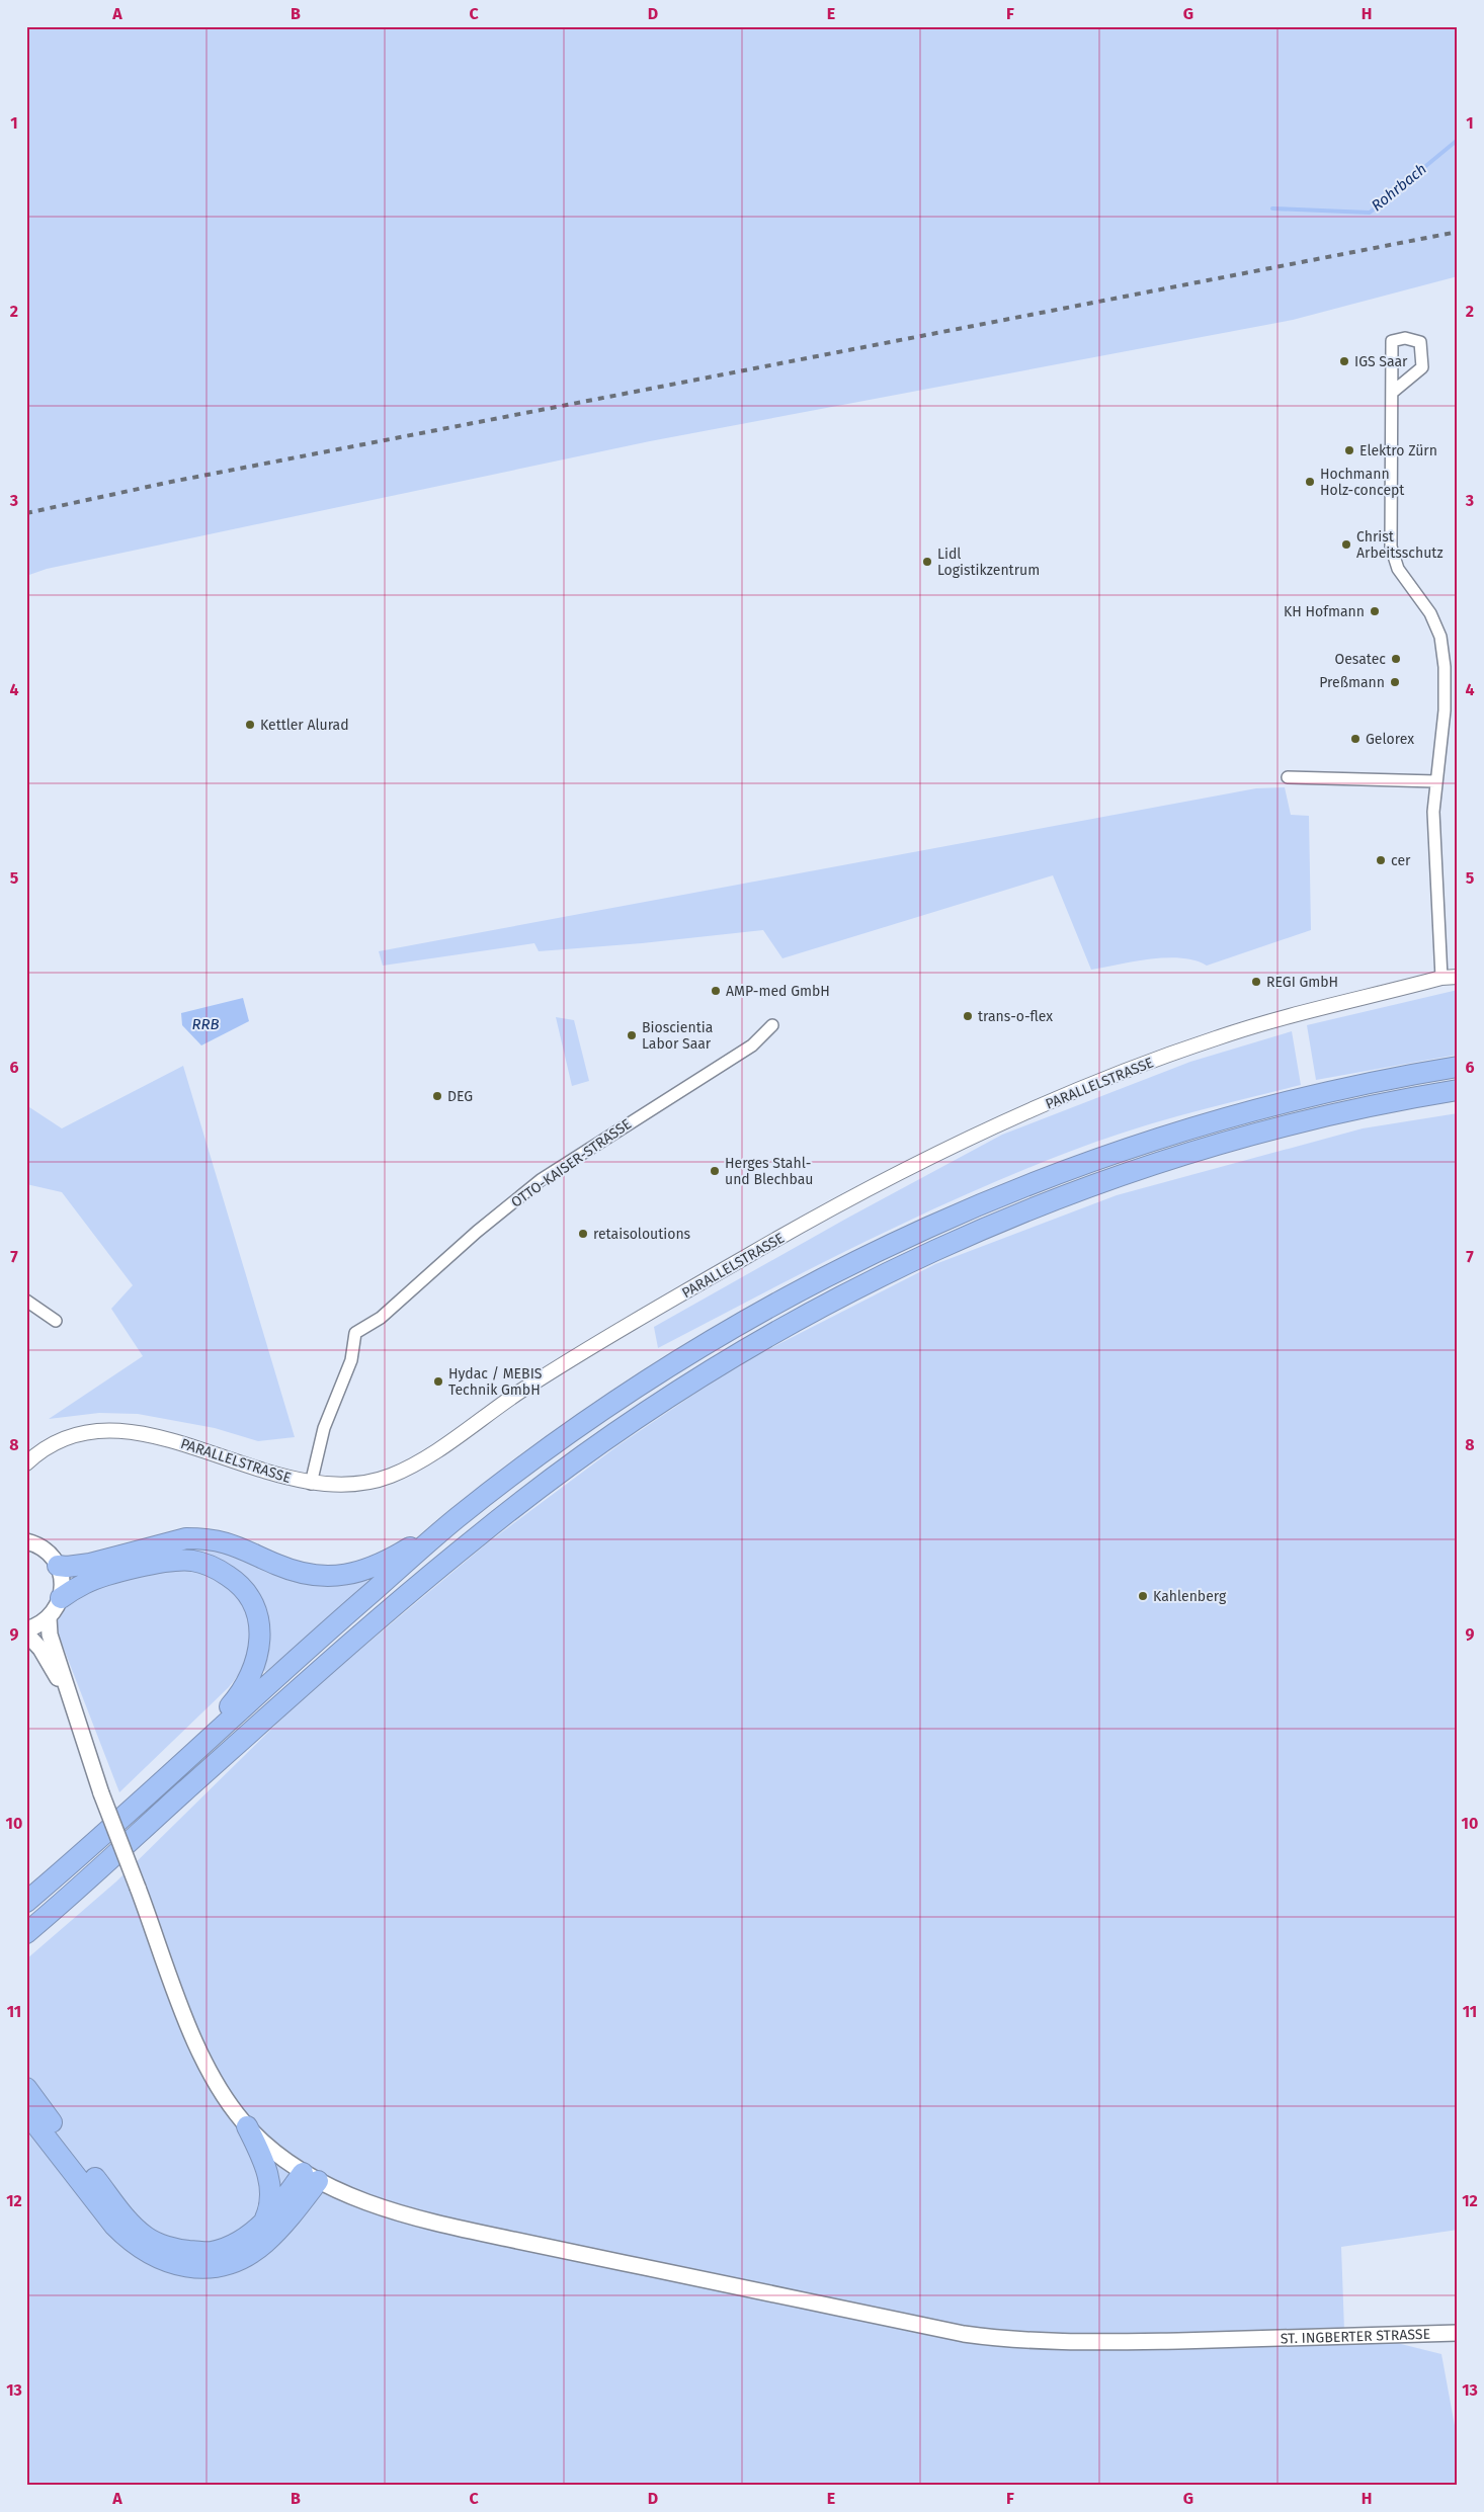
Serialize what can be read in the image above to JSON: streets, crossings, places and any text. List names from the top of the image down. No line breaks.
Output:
{"streets":{"main road":["ST. INGBERTER STRASSE"],"street":["PARALLELSTRASSE","OTTO-KAISER-STRASSE"]},"crossings":[["PARALLELSTRASSE","OTTO-KAISER-STRASSE"]],"water":["Rohrbach","RRB"],"places":["IGS Saar","Elektro Zürn","Hochmann Holz-concept","Christ Arbeitsschutz","Lidl Logistikzentrum","KH Hofmann","Oesatec","Preßmann","Kettler Alurad","Gelorex","cer","REGI GmbH","AMP-med GmbH","trans-o-flex","Bioscientia Labor Saar","DEG","Herges Stahl- und Blechbau","retaisoloutions","Hydac / MEBIS Technik GmbH","Kahlenberg"],"grid":{"columns":["A","B","C","D","E","F","G","H"],"rows":["1","2","3","4","5","6","7","8","9","10","11","12","13"]}}
